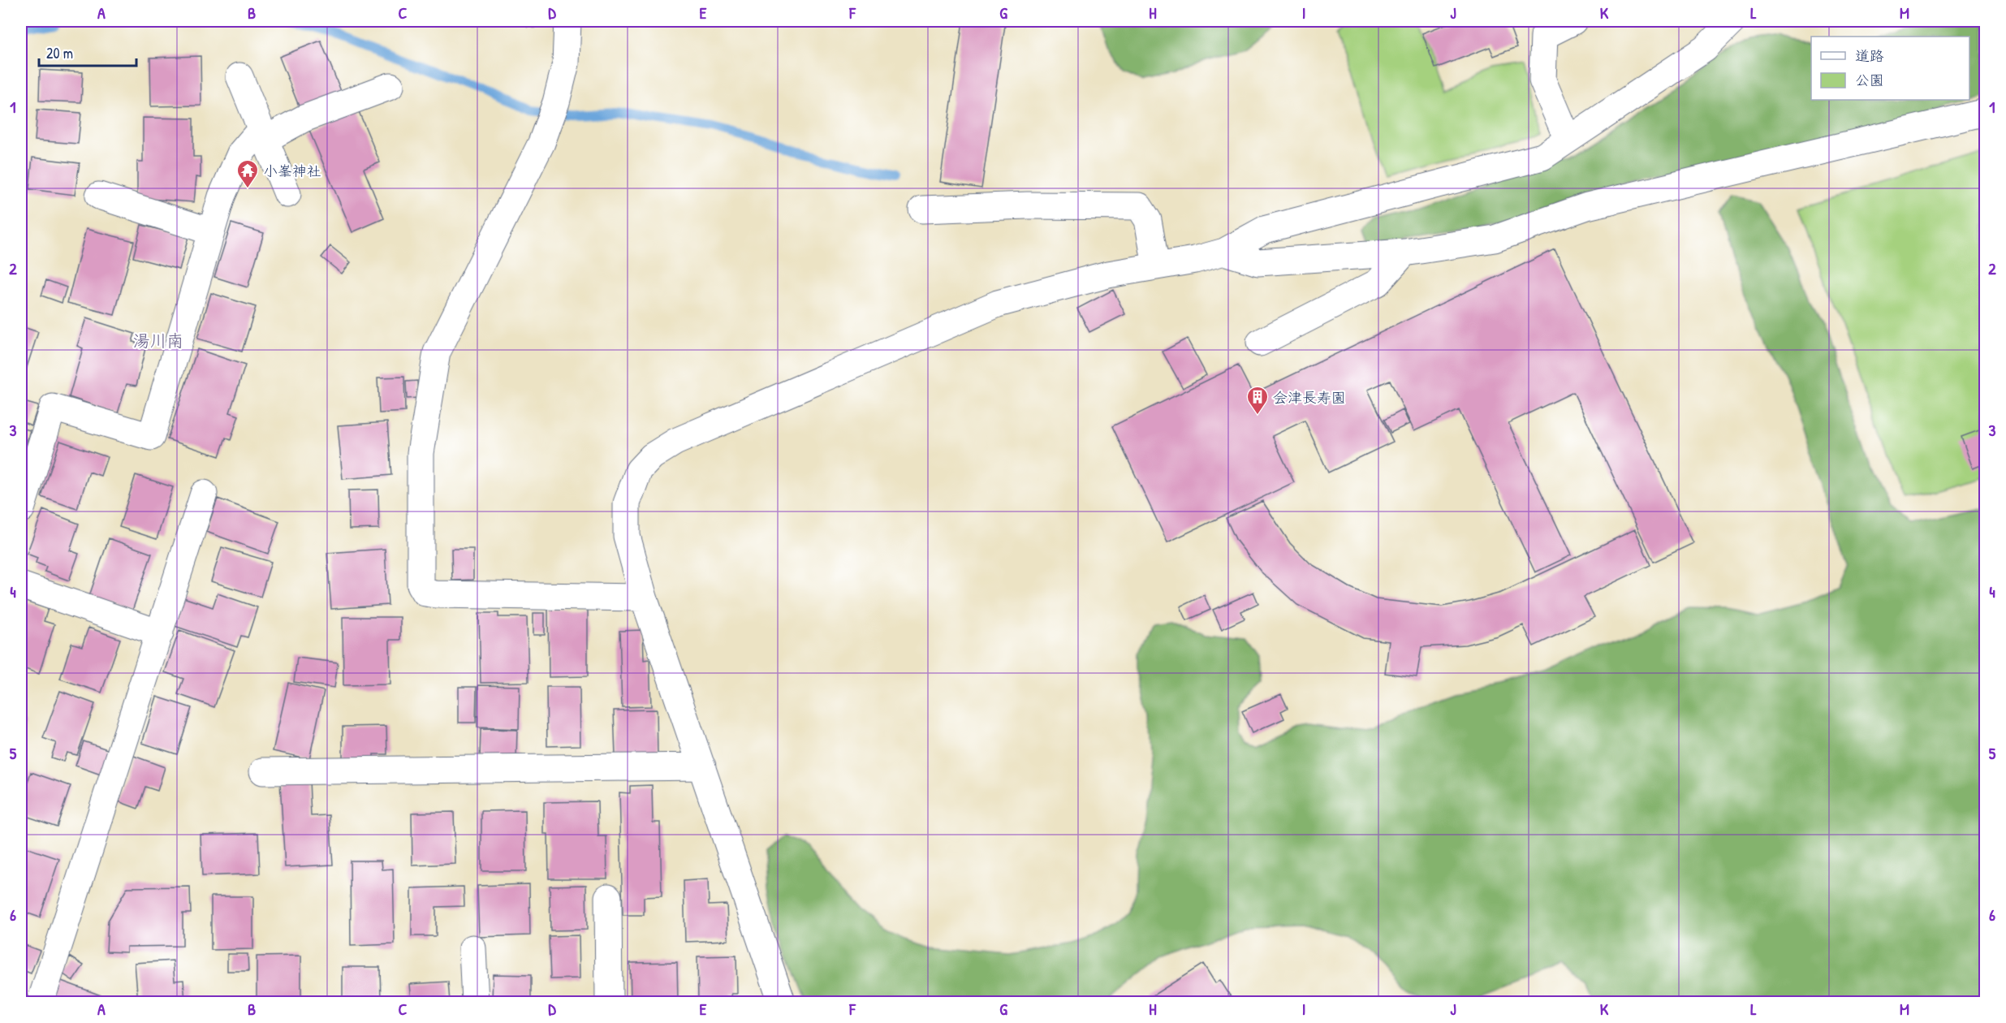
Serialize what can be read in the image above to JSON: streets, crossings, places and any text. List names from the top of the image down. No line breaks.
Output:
{"districts":["湯川南"],"places":{"temple":["小峯神社"],"building":["会津長寿園"]},"legend":["道路","公園"],"scale_bar":"20 m","grid":{"columns":["A","B","C","D","E","F","G","H","I","J","K","L","M"],"rows":["1","2","3","4","5","6"]}}
